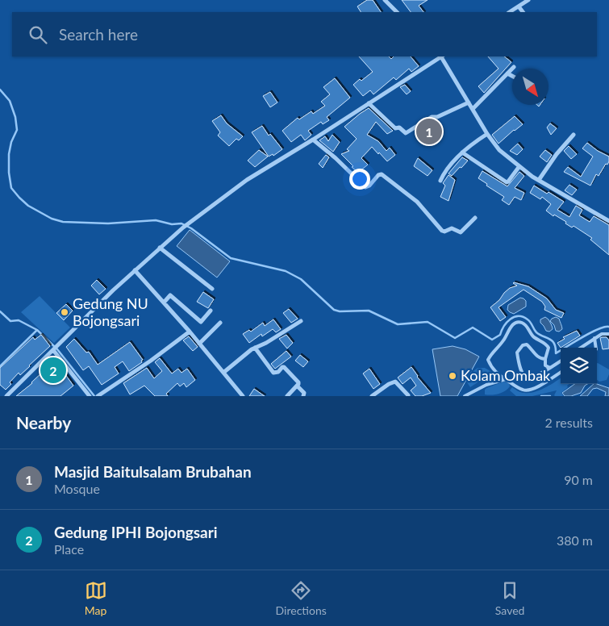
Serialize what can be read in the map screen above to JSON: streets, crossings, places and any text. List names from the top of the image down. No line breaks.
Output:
{"places":["Gedung NU Bojongsari","Kolam Ombak"],"north":"bottom right","page":{"search":"Search here","pins":["1","2"],"heading":["Nearby","2 results"],"list":[{"mark":"1","name":"Masjid Baitulsalam Brubahan","note":"Mosque","value":"90 m"},{"mark":"2","name":"Gedung IPHI Bojongsari","note":"Place","value":"380 m"}],"nav":["Map","Directions","Saved"]}}
